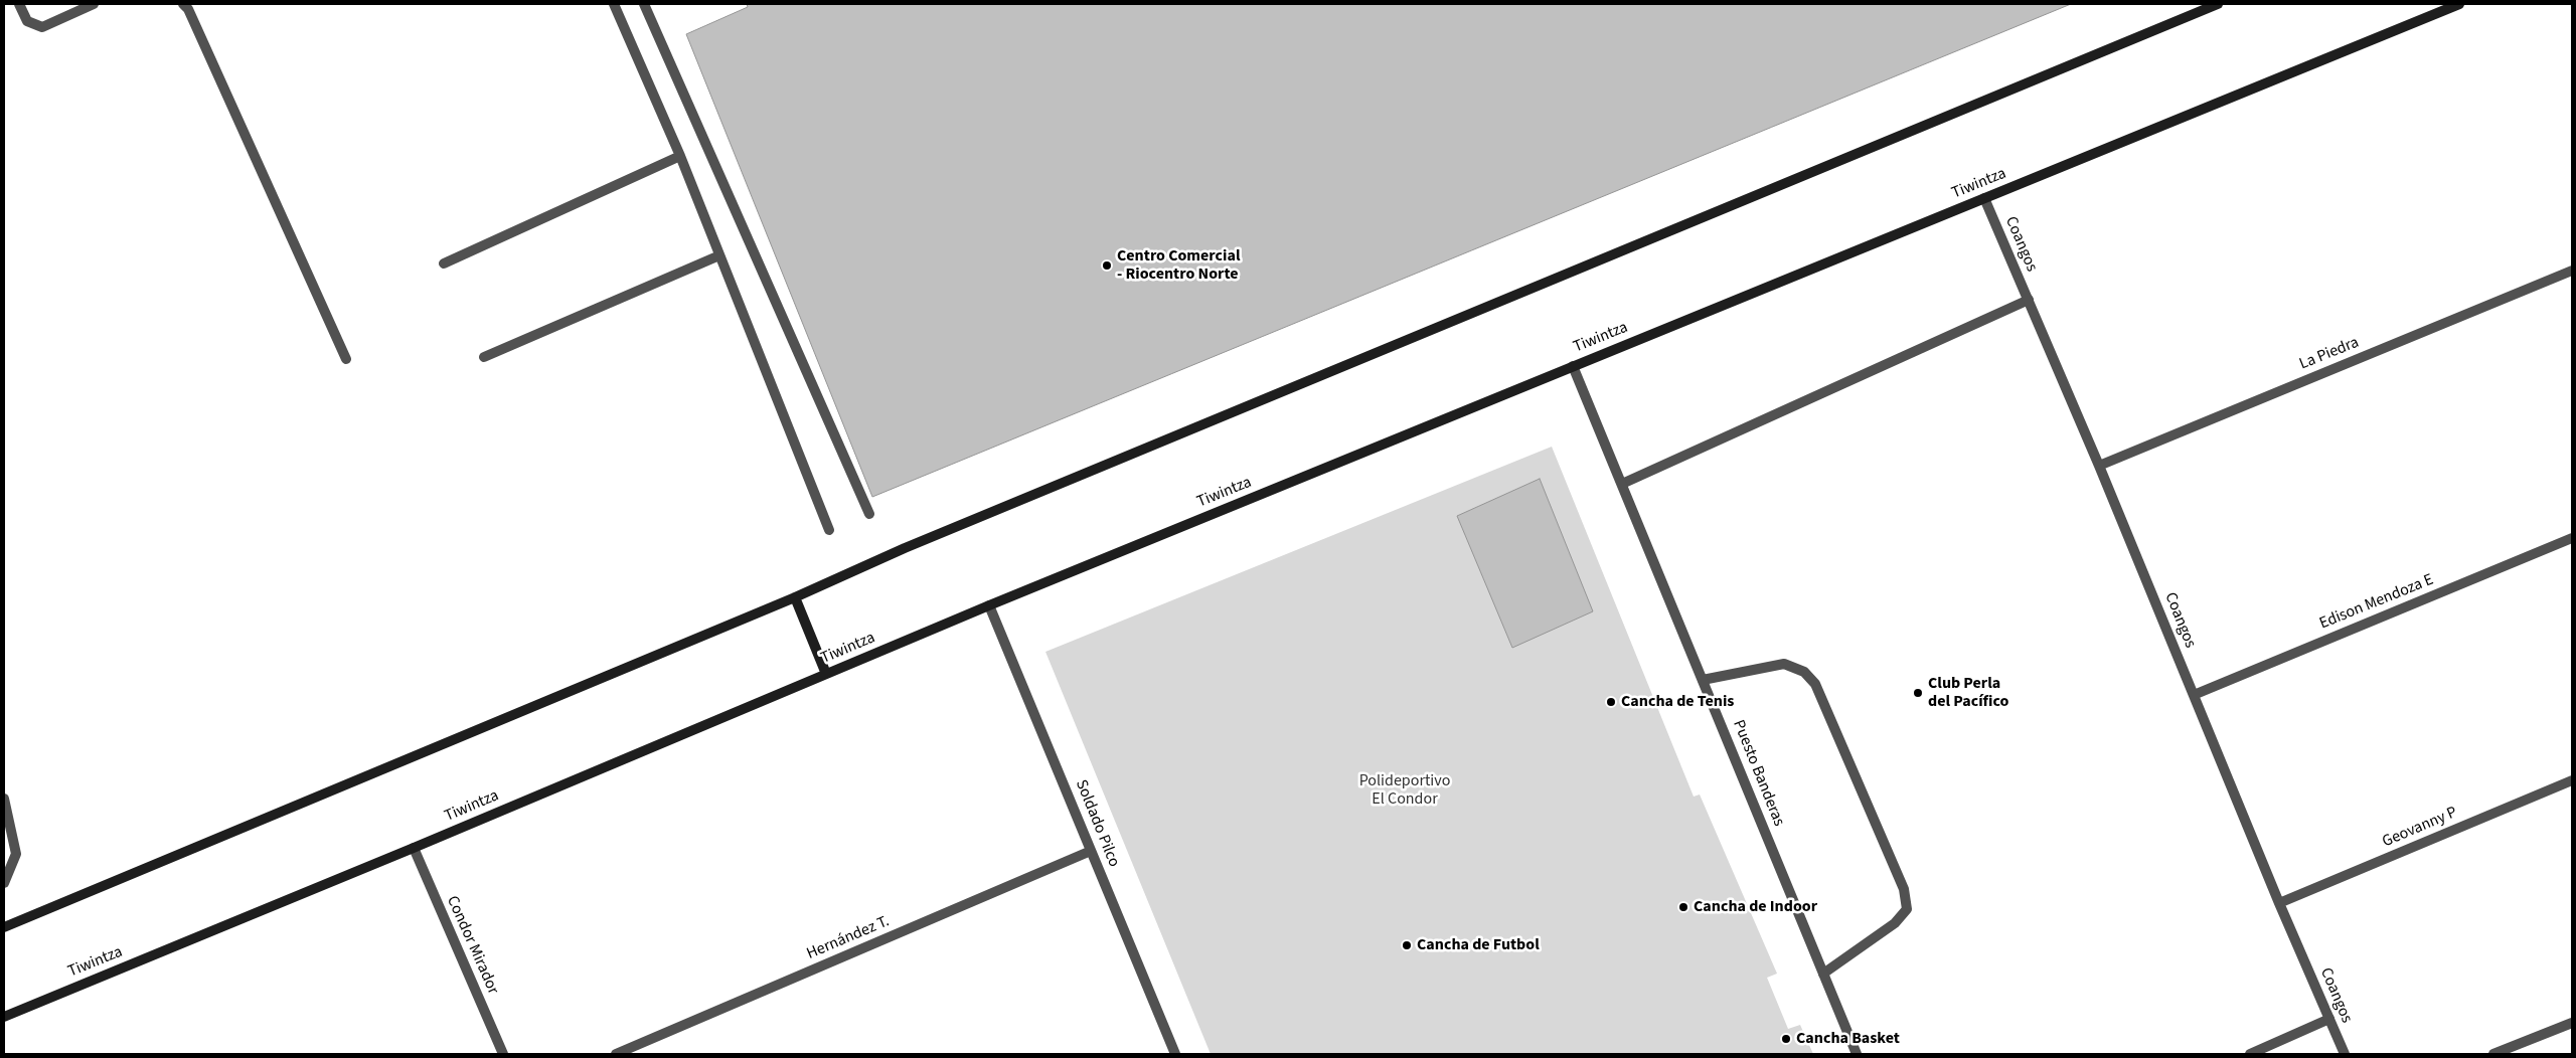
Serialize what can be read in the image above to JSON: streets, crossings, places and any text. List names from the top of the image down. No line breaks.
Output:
{"streets":{"street":["Tiwintza","Coangos","La Piedra","Edison Mendoza E","Puesto Banderas","Soldado Pilco","Geovanny P","Hernández T.","Condor Mirador"]},"crossings":[["Tiwintza","Coangos"],["Tiwintza","Puesto Banderas"],["Tiwintza","Soldado Pilco"],["Tiwintza","Condor Mirador"],["Coangos","La Piedra"],["Coangos","Edison Mendoza E"],["Coangos","Geovanny P"],["Soldado Pilco","Hernández T."]],"parks":["Polideportivo El Condor"],"places":["Centro Comercial - Riocentro Norte","Club Perla del Pacífico","Cancha de Tenis","Cancha de Indoor","Cancha de Futbol","Cancha Basket"]}
